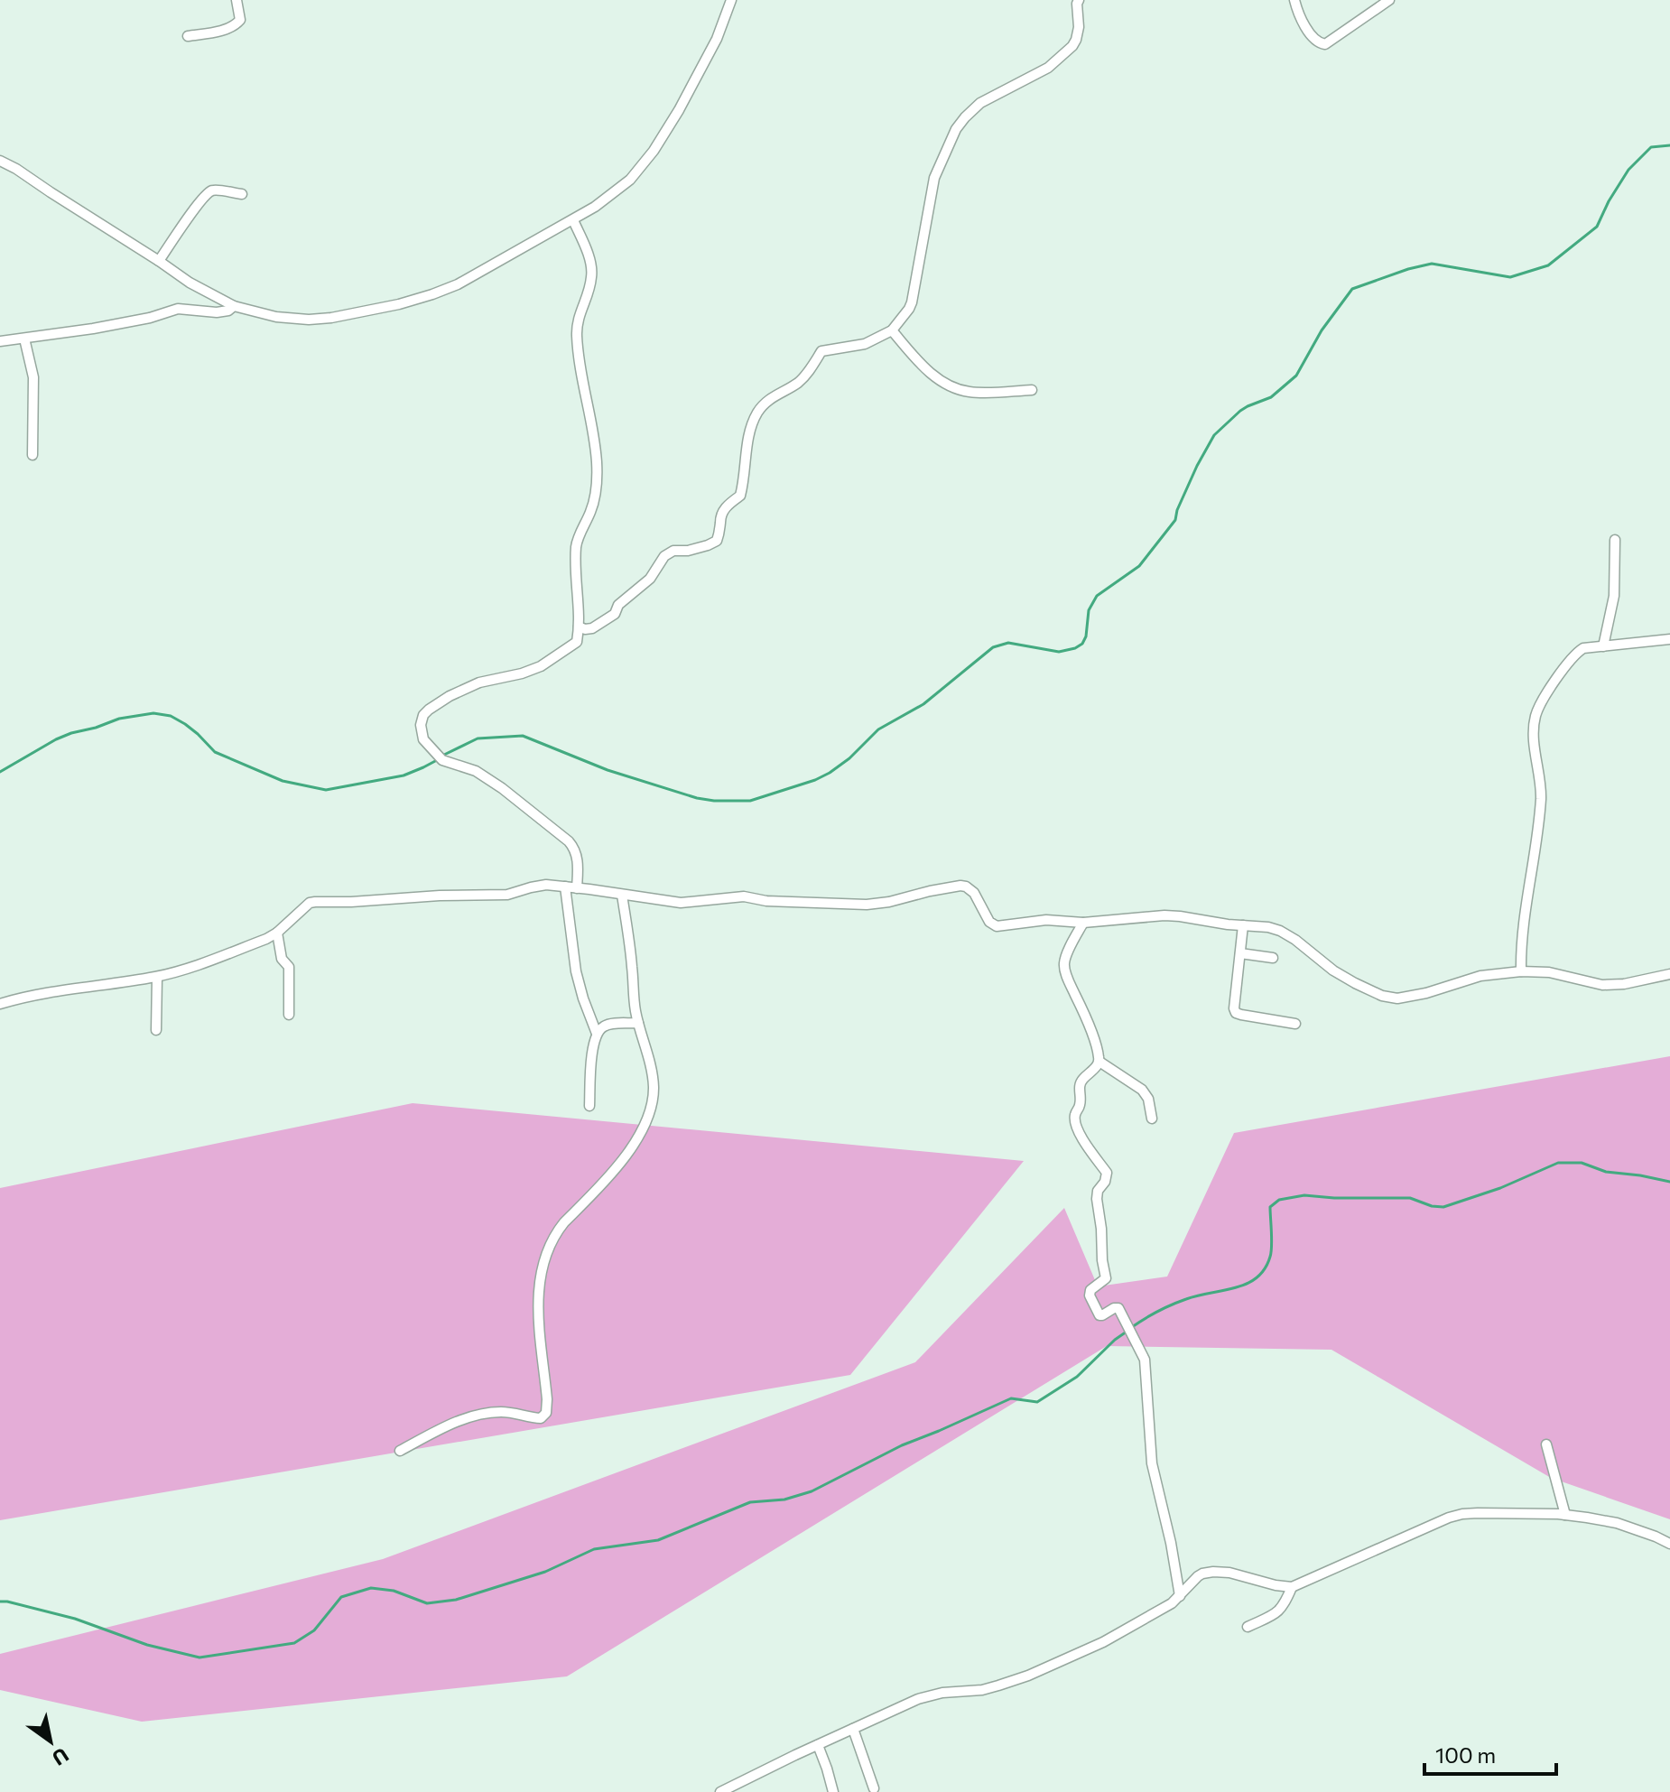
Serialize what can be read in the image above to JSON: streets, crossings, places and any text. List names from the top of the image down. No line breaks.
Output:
{"scale_bar":"100 m","north":"bottom right"}
